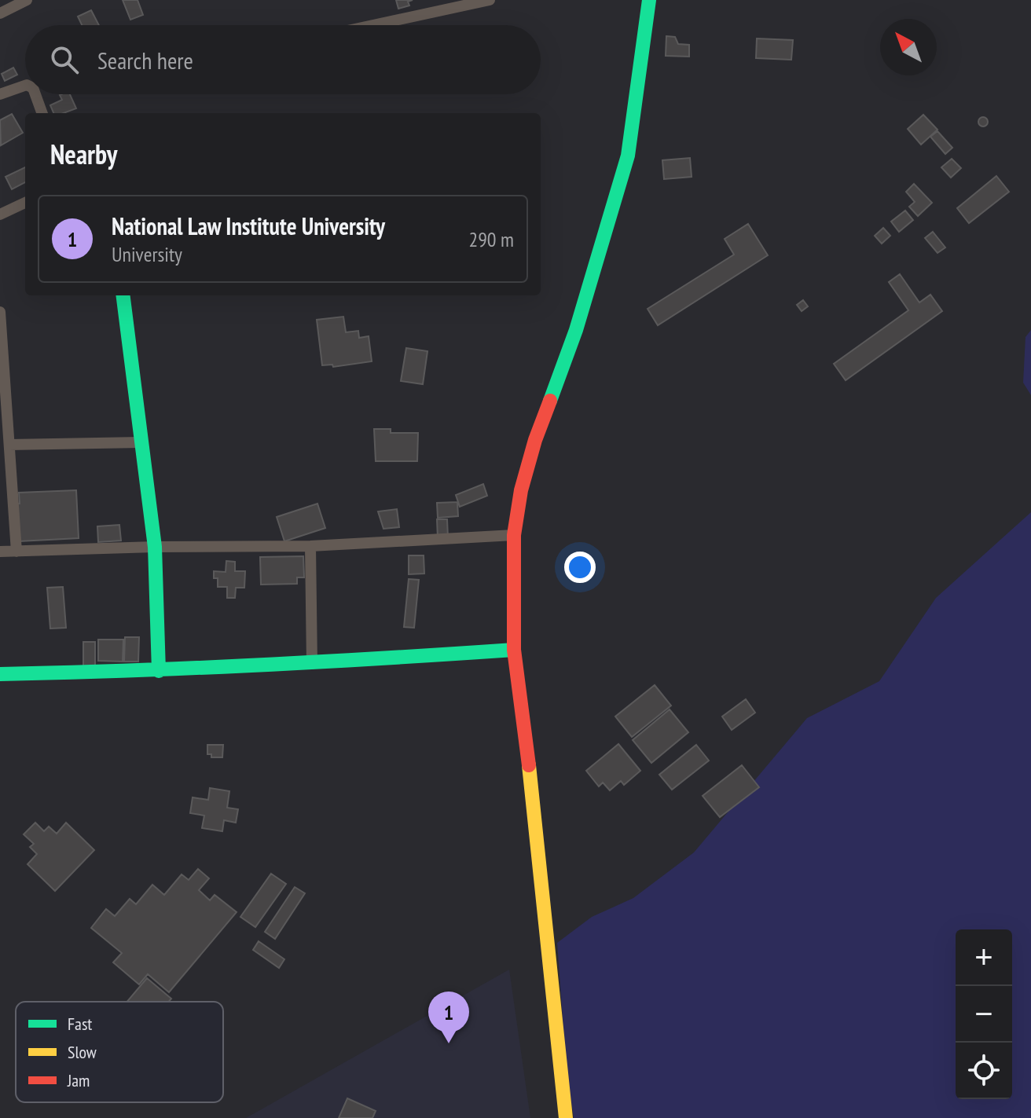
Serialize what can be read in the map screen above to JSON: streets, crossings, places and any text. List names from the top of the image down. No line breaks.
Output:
{"legend":["Fast","Slow","Jam"],"north":"top left","page":{"search":"Search here","heading":"Nearby","list":[{"mark":"1","name":"National Law Institute University","note":"University","value":"290 m"}],"map_buttons":["+","−"],"pins":"1"}}
